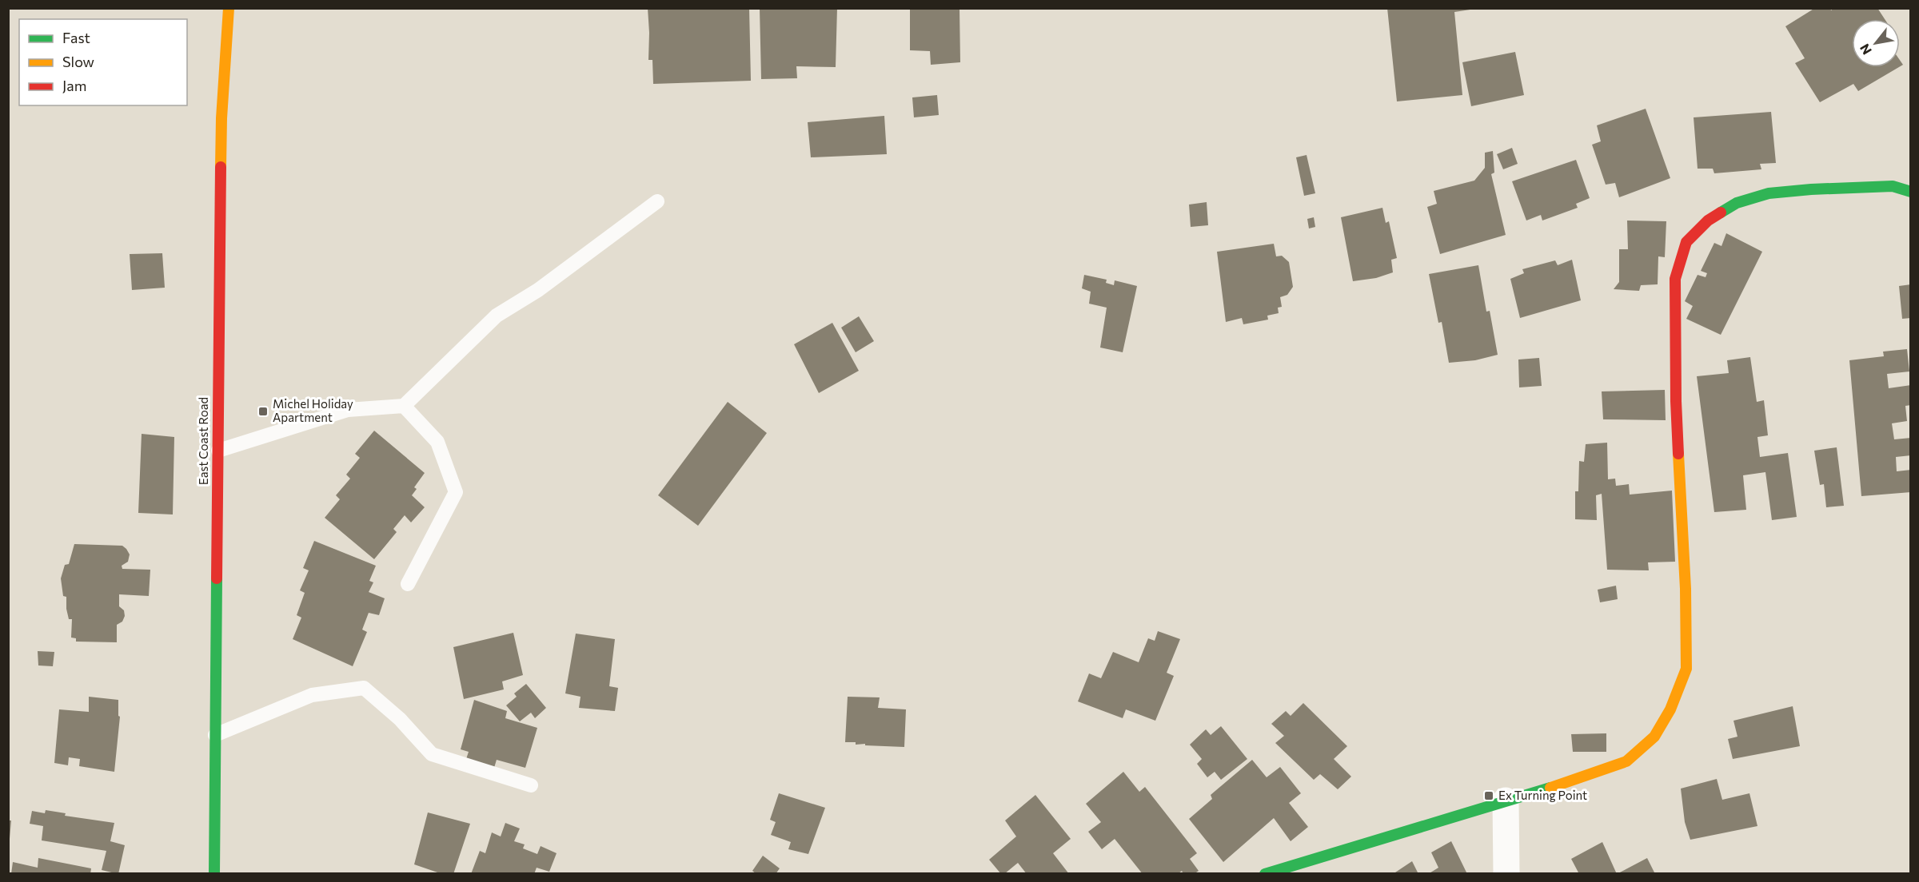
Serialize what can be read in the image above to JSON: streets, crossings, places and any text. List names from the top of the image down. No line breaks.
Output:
{"streets":{"street":["East Coast Road"]},"places":{"transit":["Michel Holiday Apartment","Ex Turning Point"]},"legend":["Fast","Slow","Jam"],"north":"bottom left"}
